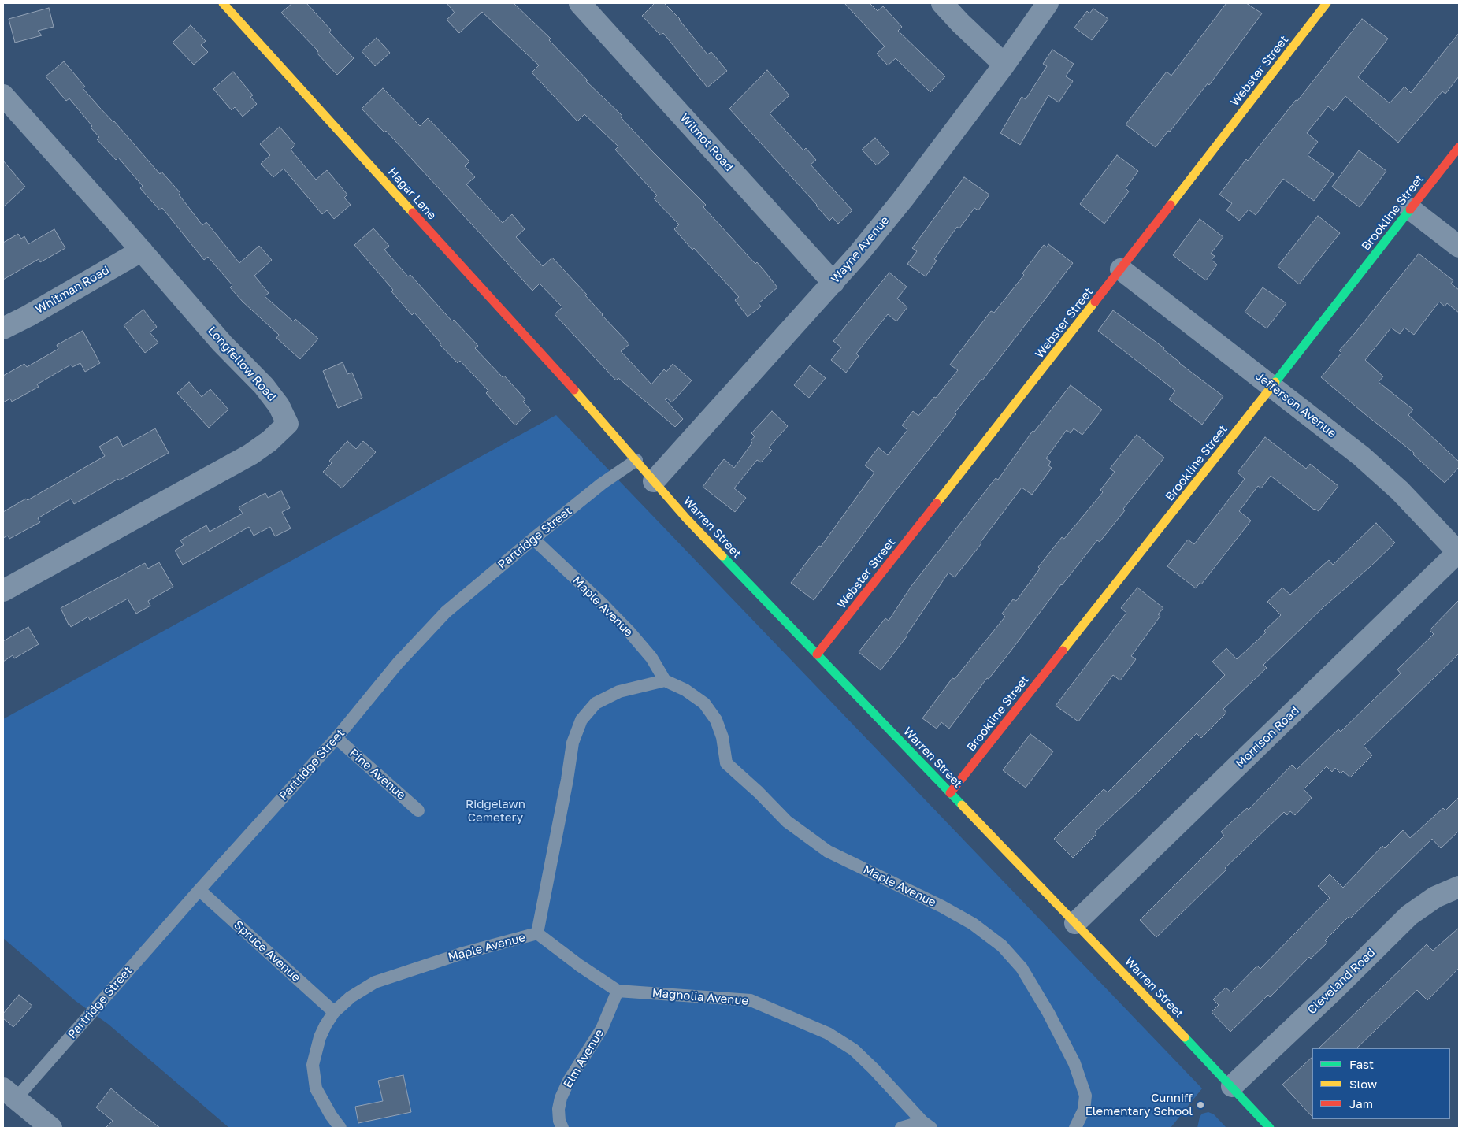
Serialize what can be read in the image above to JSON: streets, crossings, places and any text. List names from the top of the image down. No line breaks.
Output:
{"streets":{"street":["Webster Street","Wilmot Road","Hagar Lane","Brookline Street","Wayne Avenue","Whitman Road","Longfellow Road","Jefferson Avenue","Warren Street","Morrison Road","Cleveland Road"],"lane":["Partridge Street","Maple Avenue","Pine Avenue","Spruce Avenue","Magnolia Avenue","Elm Avenue"]},"crossings":[["Webster Street","Jefferson Avenue"],["Webster Street","Warren Street"],["Wilmot Road","Wayne Avenue"],["Hagar Lane","Warren Street"],["Brookline Street","Jefferson Avenue"],["Brookline Street","Warren Street"],["Wayne Avenue","Warren Street"],["Whitman Road","Longfellow Road"],["Jefferson Avenue","Morrison Road"],["Warren Street","Partridge Street"],["Warren Street","Morrison Road"],["Warren Street","Cleveland Road"],["Partridge Street","Maple Avenue"],["Partridge Street","Pine Avenue"],["Partridge Street","Spruce Avenue"],["Maple Avenue","Spruce Avenue"],["Maple Avenue","Magnolia Avenue"],["Magnolia Avenue","Elm Avenue"]],"parks":["Ridgelawn Cemetery"],"places":["Cunniff Elementary School"],"legend":["Fast","Slow","Jam"]}
